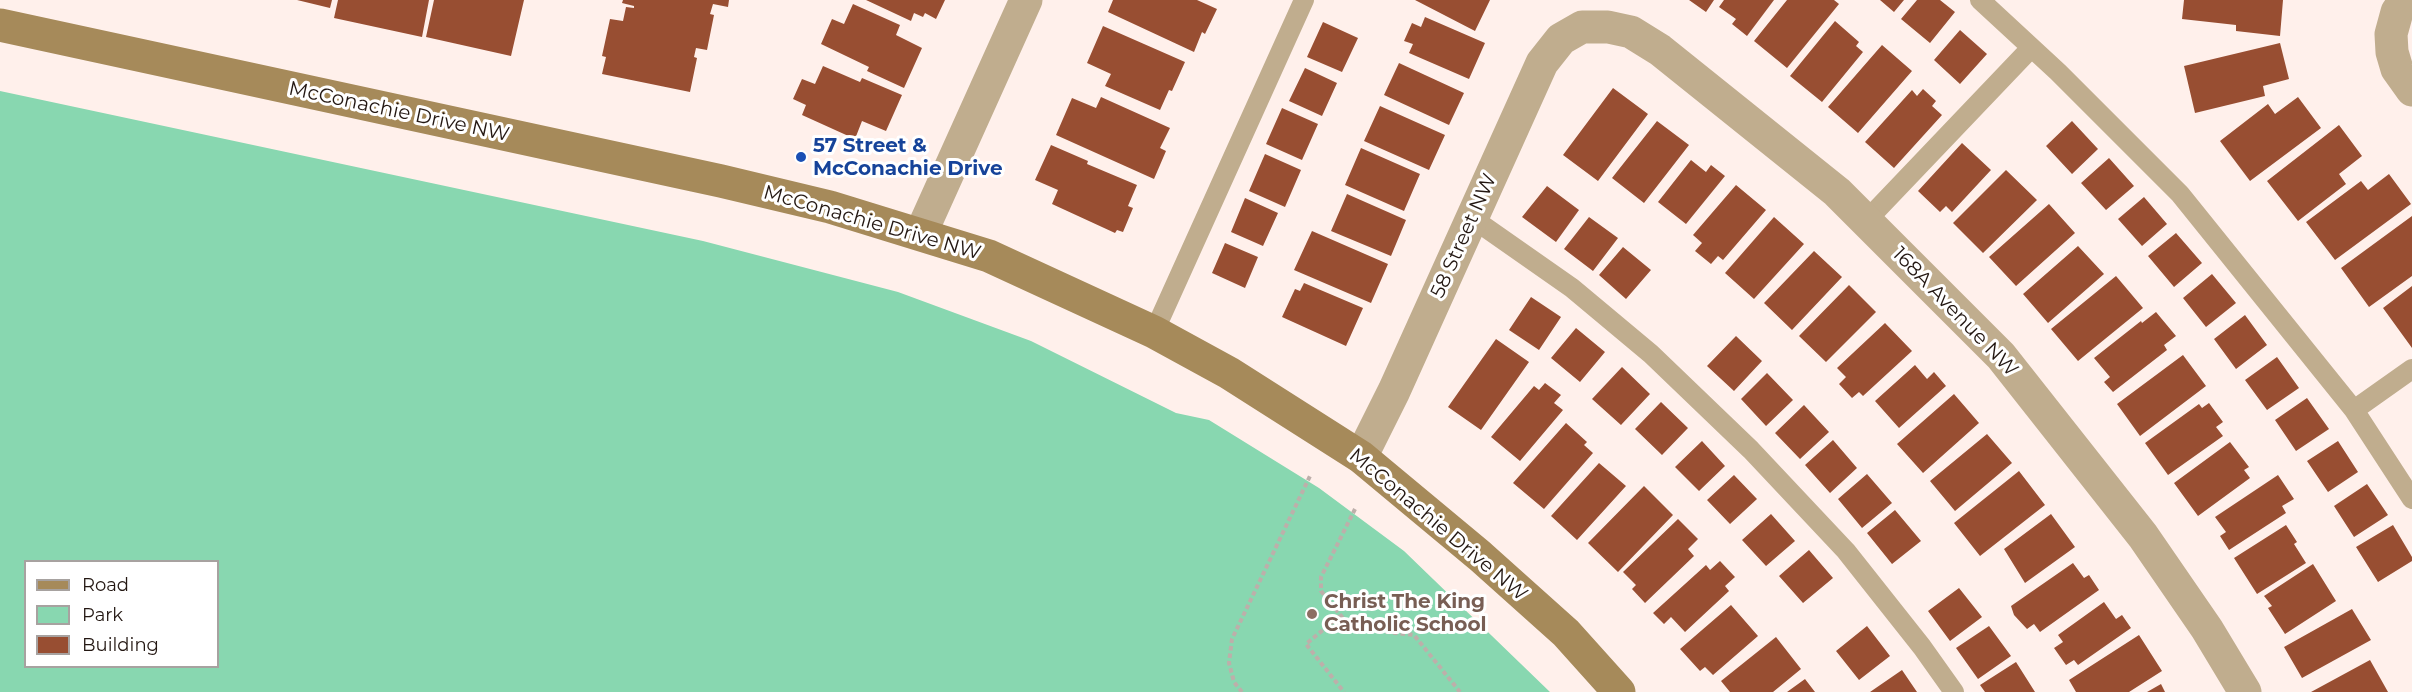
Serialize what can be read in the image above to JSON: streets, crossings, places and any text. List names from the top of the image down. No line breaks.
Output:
{"streets":{"street":["McConachie Drive NW","58 Street NW","168A Avenue NW"]},"crossings":[["McConachie Drive NW","58 Street NW"],["58 Street NW","168A Avenue NW"]],"places":["57 Street & McConachie Drive","Christ The King Catholic School"],"legend":["Road","Park","Building"]}
